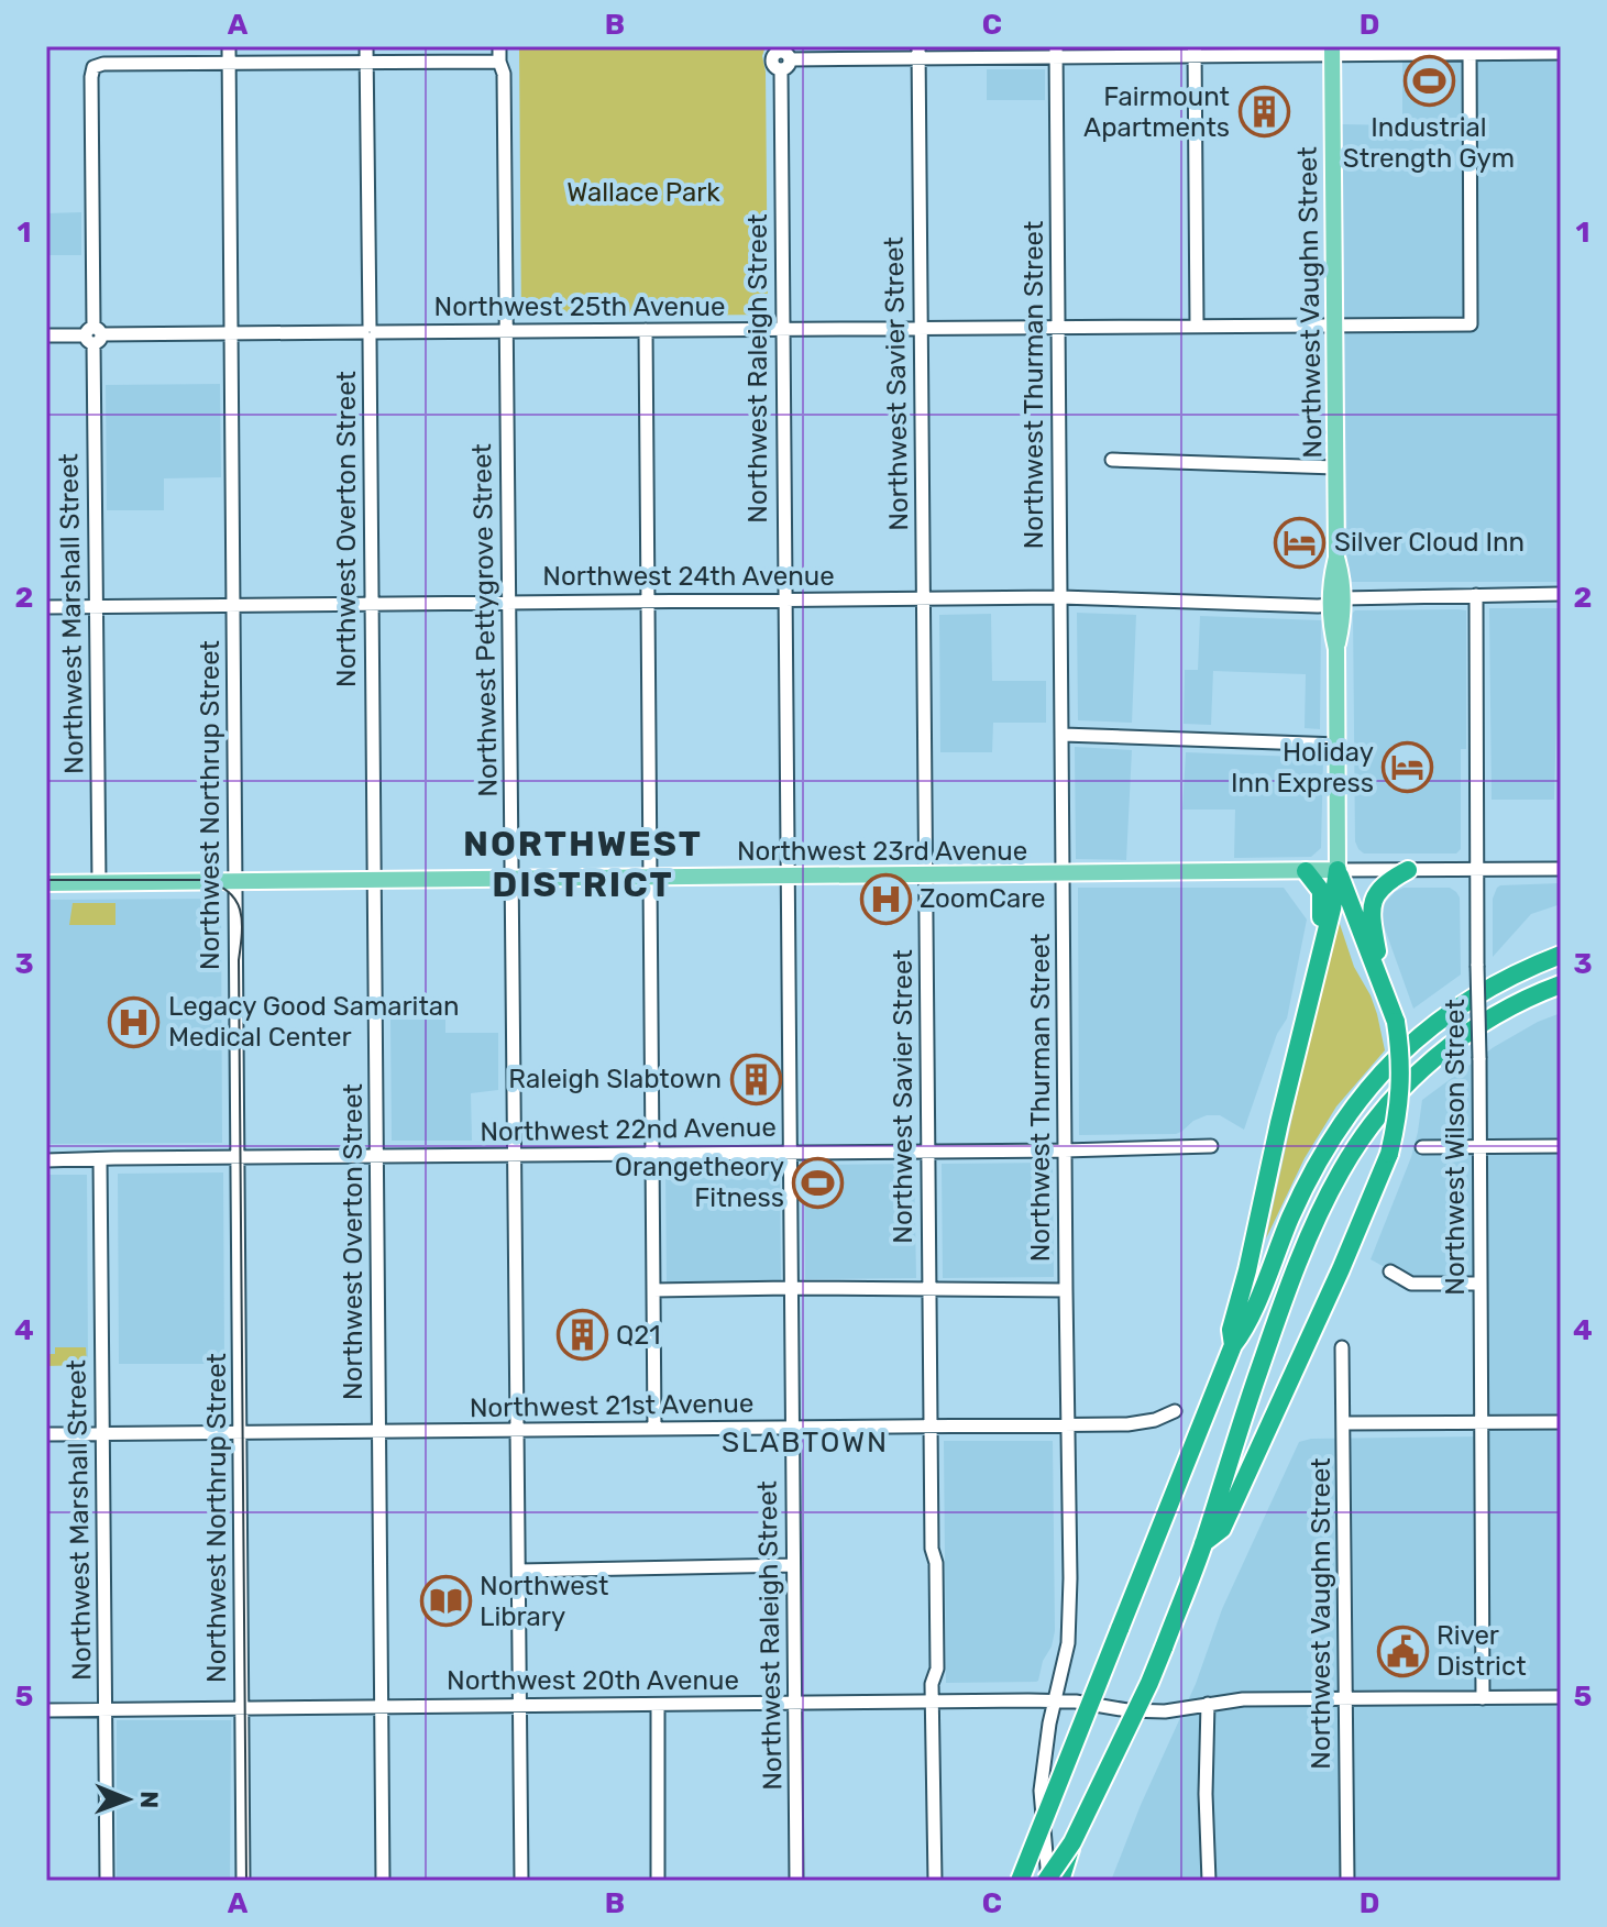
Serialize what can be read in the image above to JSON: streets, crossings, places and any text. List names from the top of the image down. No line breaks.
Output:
{"streets":{"main road":["Northwest Vaughn Street","Northwest 23rd Avenue"],"street":["Northwest 25th Avenue","Northwest Raleigh Street","Northwest Savier Street","Northwest Thurman Street","Northwest Overton Street","Northwest 24th Avenue","Northwest Marshall Street","Northwest Pettygrove Street","Northwest Northrup Street","Northwest 22nd Avenue","Northwest Wilson Street","Northwest 21st Avenue","Northwest 20th Avenue"]},"crossings":[["Northwest Vaughn Street","Northwest 25th Avenue"],["Northwest Vaughn Street","Northwest 24th Avenue"],["Northwest Vaughn Street","Northwest 23rd Avenue"],["Northwest Vaughn Street","Northwest 20th Avenue"],["Northwest 25th Avenue","Northwest Raleigh Street"],["Northwest 25th Avenue","Northwest Savier Street"],["Northwest 25th Avenue","Northwest Thurman Street"],["Northwest 25th Avenue","Northwest Overton Street"],["Northwest 25th Avenue","Northwest Marshall Street"],["Northwest 25th Avenue","Northwest Pettygrove Street"],["Northwest 25th Avenue","Northwest Northrup Street"],["Northwest Raleigh Street","Northwest 24th Avenue"],["Northwest Raleigh Street","Northwest 23rd Avenue"],["Northwest Raleigh Street","Northwest 22nd Avenue"],["Northwest Raleigh Street","Northwest 21st Avenue"],["Northwest Raleigh Street","Northwest 20th Avenue"],["Northwest Savier Street","Northwest 24th Avenue"],["Northwest Savier Street","Northwest 23rd Avenue"],["Northwest Savier Street","Northwest 22nd Avenue"],["Northwest Savier Street","Northwest 21st Avenue"],["Northwest Savier Street","Northwest 20th Avenue"],["Northwest Thurman Street","Northwest 24th Avenue"],["Northwest Thurman Street","Northwest 23rd Avenue"],["Northwest Thurman Street","Northwest 22nd Avenue"],["Northwest Thurman Street","Northwest 21st Avenue"],["Northwest Thurman Street","Northwest 20th Avenue"],["Northwest Overton Street","Northwest 24th Avenue"],["Northwest Overton Street","Northwest 23rd Avenue"],["Northwest Overton Street","Northwest 22nd Avenue"],["Northwest Overton Street","Northwest 21st Avenue"],["Northwest Overton Street","Northwest 20th Avenue"],["Northwest 24th Avenue","Northwest Marshall Street"],["Northwest 24th Avenue","Northwest Pettygrove Street"],["Northwest 24th Avenue","Northwest Northrup Street"],["Northwest 24th Avenue","Northwest Wilson Street"],["Northwest Marshall Street","Northwest Northrup Street"],["Northwest Marshall Street","Northwest 23rd Avenue"],["Northwest Marshall Street","Northwest 22nd Avenue"],["Northwest Marshall Street","Northwest 21st Avenue"],["Northwest Marshall Street","Northwest 20th Avenue"],["Northwest Pettygrove Street","Northwest 23rd Avenue"],["Northwest Pettygrove Street","Northwest 22nd Avenue"],["Northwest Pettygrove Street","Northwest 21st Avenue"],["Northwest Pettygrove Street","Northwest 20th Avenue"],["Northwest Northrup Street","Northwest 23rd Avenue"],["Northwest Northrup Street","Northwest 22nd Avenue"],["Northwest Northrup Street","Northwest 21st Avenue"],["Northwest Northrup Street","Northwest 20th Avenue"],["Northwest 23rd Avenue","Northwest Wilson Street"],["Northwest Wilson Street","Northwest 20th Avenue"]],"districts":["NORTHWEST DISTRICT","SLABTOWN"],"parks":["Wallace Park"],"places":{"sports":["Industrial Strength Gym","Orangetheory Fitness"],"building":["Fairmount Apartments","Raleigh Slabtown","Q21"],"hotel":["Silver Cloud Inn","Holiday Inn Express"],"hospital":["ZoomCare","Legacy Good Samaritan Medical Center"],"library":["Northwest Library"],"public building":["River District"]},"north":"right","grid":{"columns":["A","B","C","D"],"rows":["1","2","3","4","5"]}}
